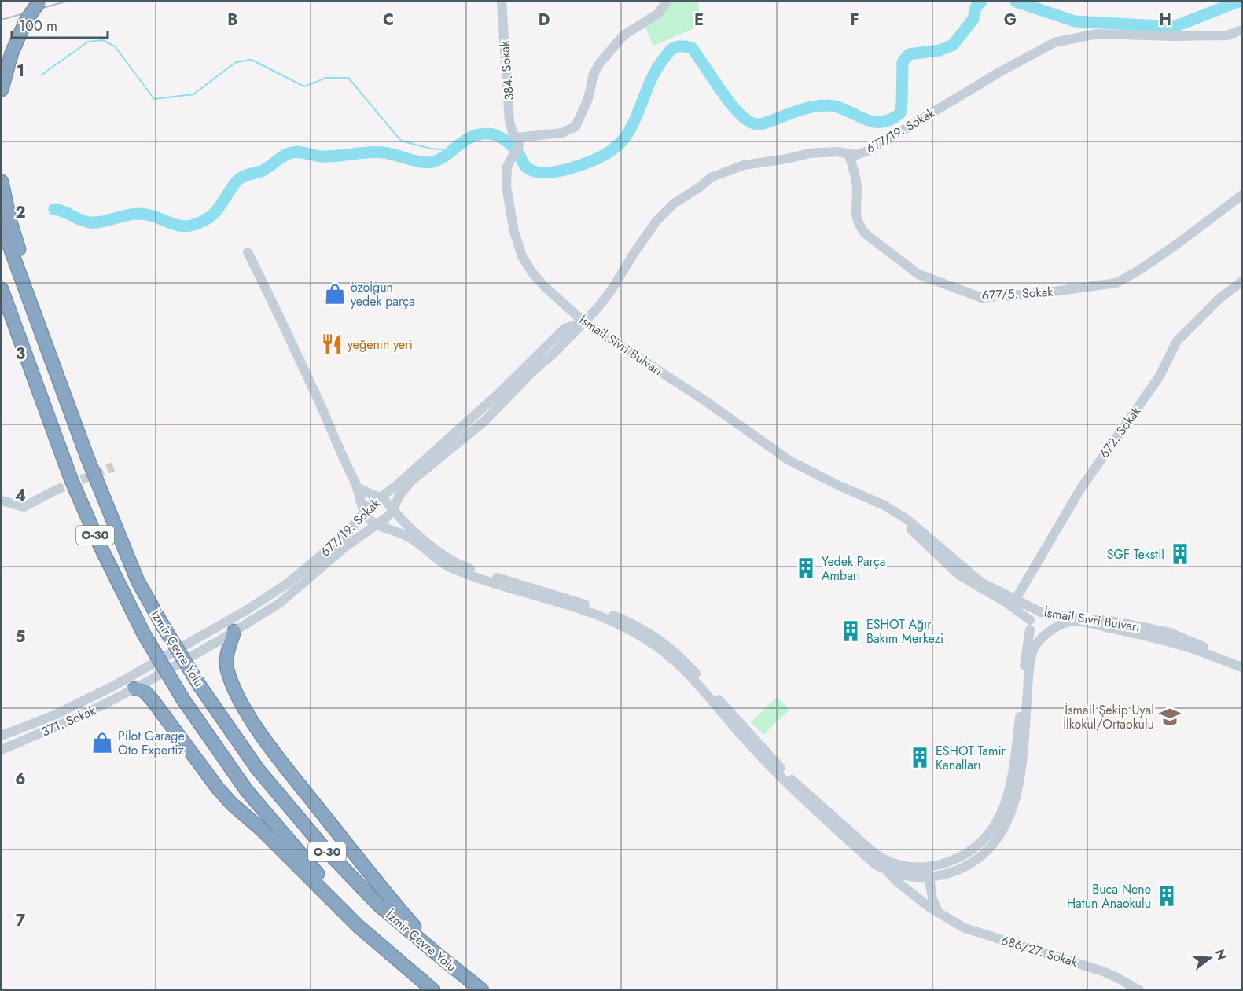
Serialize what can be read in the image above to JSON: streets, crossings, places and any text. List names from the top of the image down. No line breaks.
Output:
{"streets":{"highway":["O-30","İzmir Çevre Yolu"],"street":["384. Sokak","677/19. Sokak","677/5. Sokak","İsmail Sivri Bulvarı","672. Sokak","371. Sokak","686/27. Sokak"]},"crossings":[["384. Sokak","İsmail Sivri Bulvarı"],["677/19. Sokak","677/5. Sokak"],["677/19. Sokak","İsmail Sivri Bulvarı"],["677/19. Sokak","371. Sokak"],["İsmail Sivri Bulvarı","672. Sokak"]],"places":{"shop":["özolgun yedek parça","Pilot Garage Oto Expertiz"],"restaurant":["yeğenin yeri"],"building":["SGF Tekstil","Yedek Parça Ambarı","ESHOT Ağır Bakım Merkezi","ESHOT Tamir Kanalları","Buca Nene Hatun Anaokulu"],"school or university":["İsmail Şekip Uyal İlkokul/Ortaokulu"]},"scale_bar":"100 m","north":"right","grid":{"columns":["B","C","D","E","F","G","H"],"rows":["1","2","3","4","5","6","7"]}}
